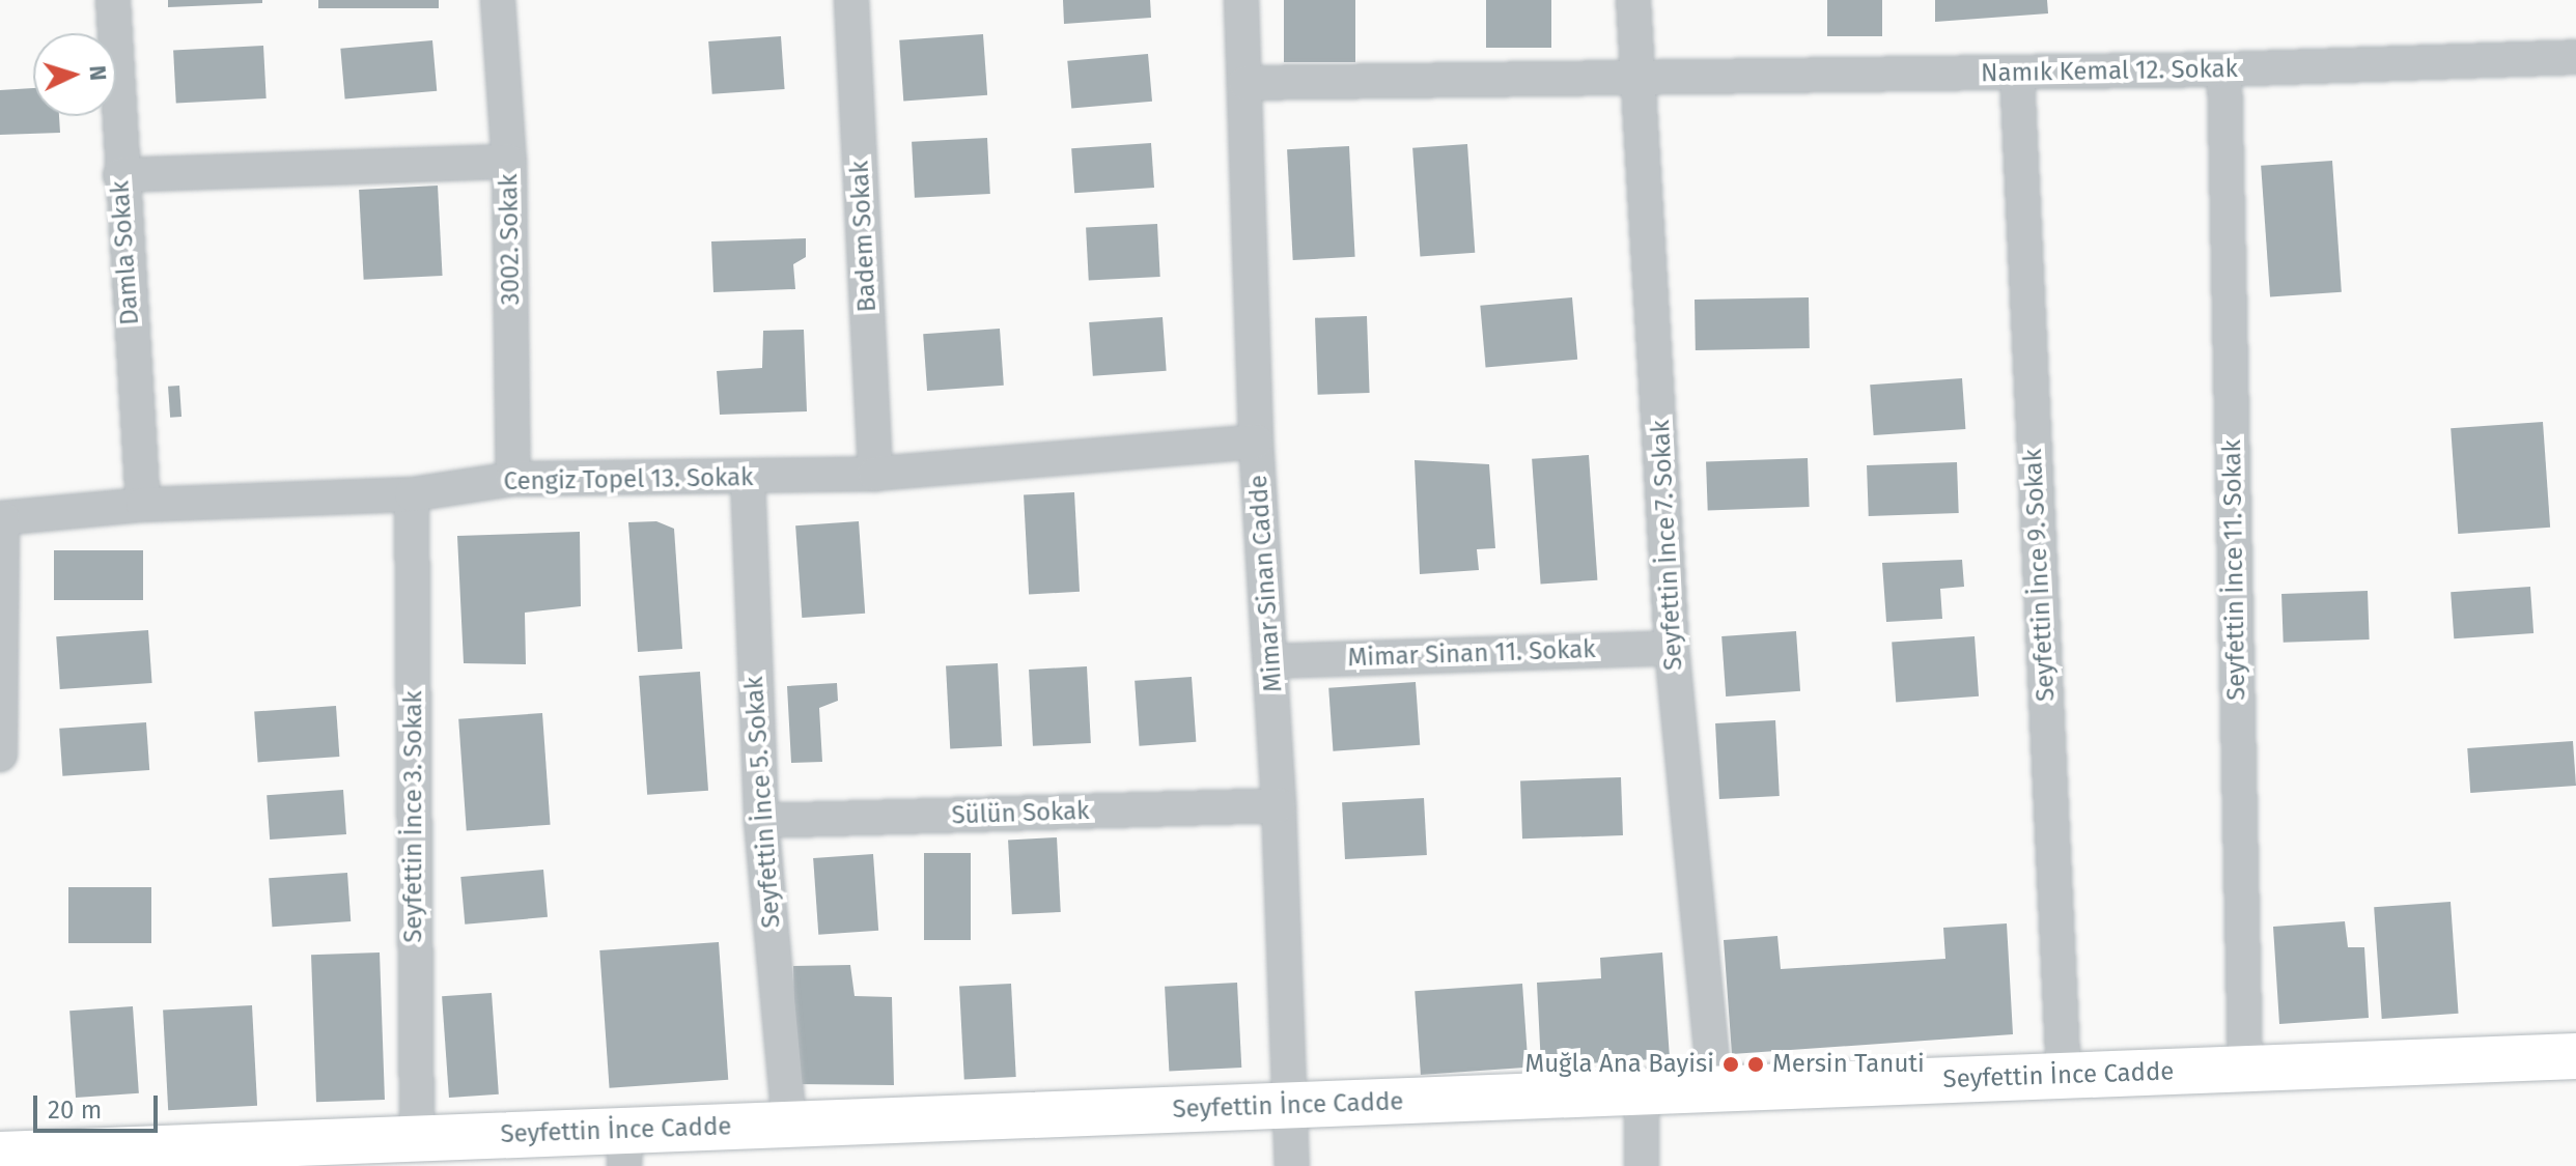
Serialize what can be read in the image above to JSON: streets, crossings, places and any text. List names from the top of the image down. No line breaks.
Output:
{"streets":{"main road":["Seyfettin İnce Cadde"],"street":["Namık Kemal 12. Sokak","Badem Sokak","3002. Sokak","Damla Sokak","Cengiz Topel 13. Sokak","Seyfettin İnce 7. Sokak","Seyfettin İnce 11. Sokak","Seyfettin İnce 9. Sokak","Mimar Sinan Cadde","Mimar Sinan 11. Sokak","Seyfettin İnce 5. Sokak","Sülün Sokak","Seyfettin İnce 3. Sokak"]},"crossings":[["Namık Kemal 12. Sokak","Seyfettin İnce 7. Sokak"],["Namık Kemal 12. Sokak","Seyfettin İnce 11. Sokak"],["Namık Kemal 12. Sokak","Seyfettin İnce 9. Sokak"],["Namık Kemal 12. Sokak","Mimar Sinan Cadde"],["Badem Sokak","Cengiz Topel 13. Sokak"],["3002. Sokak","Cengiz Topel 13. Sokak"],["Damla Sokak","Cengiz Topel 13. Sokak"],["Cengiz Topel 13. Sokak","Mimar Sinan Cadde"],["Cengiz Topel 13. Sokak","Seyfettin İnce 5. Sokak"],["Cengiz Topel 13. Sokak","Seyfettin İnce 3. Sokak"],["Seyfettin İnce 7. Sokak","Mimar Sinan 11. Sokak"],["Seyfettin İnce 7. Sokak","Seyfettin İnce Cadde"],["Seyfettin İnce 11. Sokak","Seyfettin İnce Cadde"],["Seyfettin İnce 9. Sokak","Seyfettin İnce Cadde"],["Mimar Sinan Cadde","Mimar Sinan 11. Sokak"],["Mimar Sinan Cadde","Sülün Sokak"],["Mimar Sinan Cadde","Seyfettin İnce Cadde"],["Seyfettin İnce 5. Sokak","Sülün Sokak"],["Seyfettin İnce 5. Sokak","Seyfettin İnce Cadde"],["Seyfettin İnce 3. Sokak","Seyfettin İnce Cadde"]],"places":["Muğla Ana Bayisi","Mersin Tanuti"],"scale_bar":"20 m","north":"right"}
